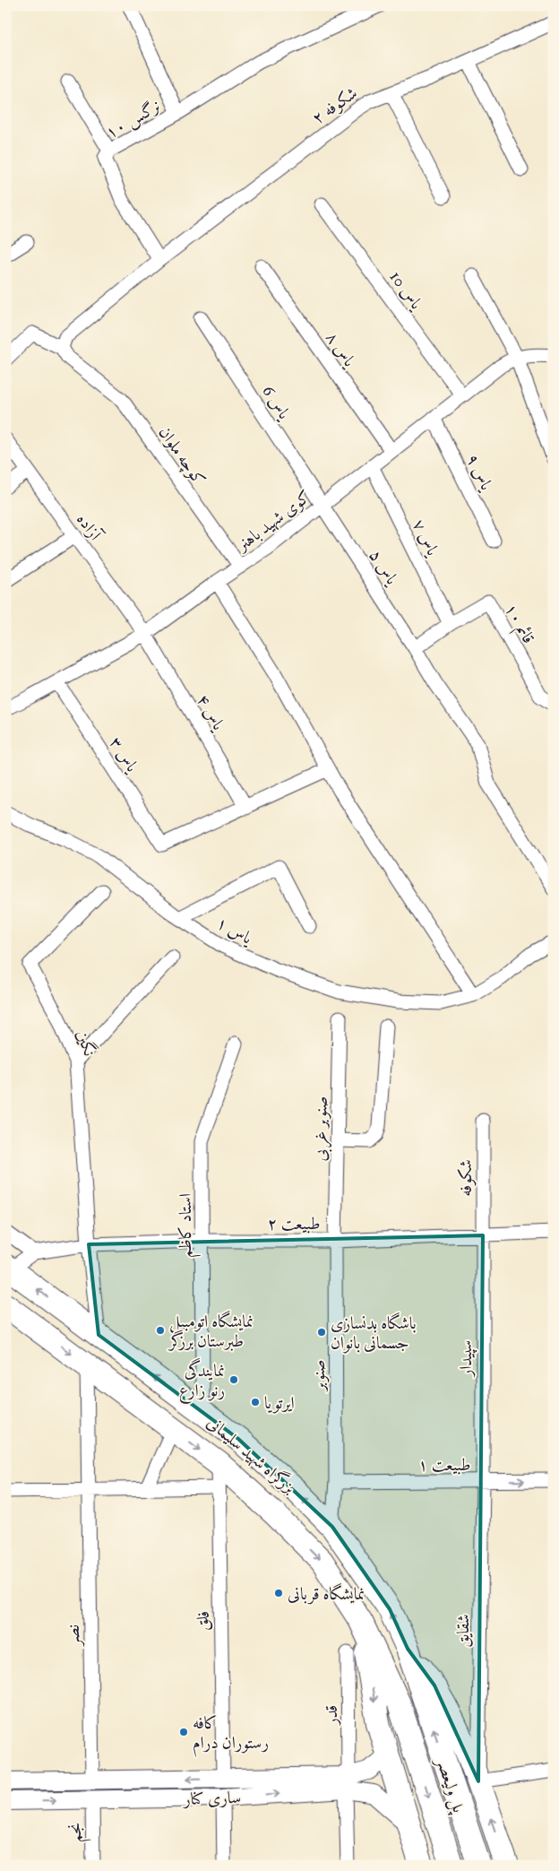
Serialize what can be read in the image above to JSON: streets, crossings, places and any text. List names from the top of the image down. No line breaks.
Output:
{"streets":{"highway":["بزرگراه شهید سلیمانی","پل ولیعصر"],"main road":["ساری کنار"],"street":["شکوفه ۲","نرگس ۱۰","یاس 10","یاس ۸","یاس 6","کوچه ملوان","یاس ۹","کوی شهید باهنر","آزاده","یاس ۷","یاس ۵","قائم ۱۰","یاس ۴","یاس ۳","یاس ۱","نگین","صنوبر غربی","شکوفه","طبیعت ۲","استاد کاظم","سپیدار","صنوبر","طبیعت ۱","فلق","شقایق","نصر","قدر","نجم"]},"crossings":[["شکوفه ۲","نرگس ۱۰"],["شکوفه ۲","کوچه ملوان"],["یاس 10","کوی شهید باهنر"],["یاس ۸","کوی شهید باهنر"],["یاس 6","کوی شهید باهنر"],["یاس 6","یاس ۵"],["کوچه ملوان","کوی شهید باهنر"],["یاس ۹","کوی شهید باهنر"],["کوی شهید باهنر","آزاده"],["کوی شهید باهنر","یاس ۷"],["کوی شهید باهنر","یاس ۵"],["کوی شهید باهنر","یاس ۴"],["کوی شهید باهنر","یاس ۳"],["آزاده","یاس ۴"],["یاس ۷","قائم ۱۰"],["یاس ۴","یاس ۳"],["نگین","طبیعت ۲"],["نگین","بزرگراه شهید سلیمانی"],["صنوبر غربی","طبیعت ۲"],["صنوبر غربی","صنوبر"],["شکوفه","طبیعت ۲"],["شکوفه","سپیدار"],["طبیعت ۲","استاد کاظم"],["طبیعت ۲","سپیدار"],["طبیعت ۲","صنوبر"],["استاد کاظم","بزرگراه شهید سلیمانی"],["سپیدار","طبیعت ۱"],["سپیدار","شقایق"],["صنوبر","بزرگراه شهید سلیمانی"],["صنوبر","طبیعت ۱"],["بزرگراه شهید سلیمانی","فلق"],["بزرگراه شهید سلیمانی","نصر"],["بزرگراه شهید سلیمانی","پل ولیعصر"],["طبیعت ۱","شقایق"],["فلق","ساری کنار"],["نصر","ساری کنار"],["قدر","ساری کنار"],["ساری کنار","نجم"]],"places":["نمایشگاه اتومبیل طبرستان برزگر","باشگاه بدنسازی جسمانی بانوان","نمایندگی رنو زارع","ایرتویا","نمایشگاه قربانی","کافه رستوران درام"]}
